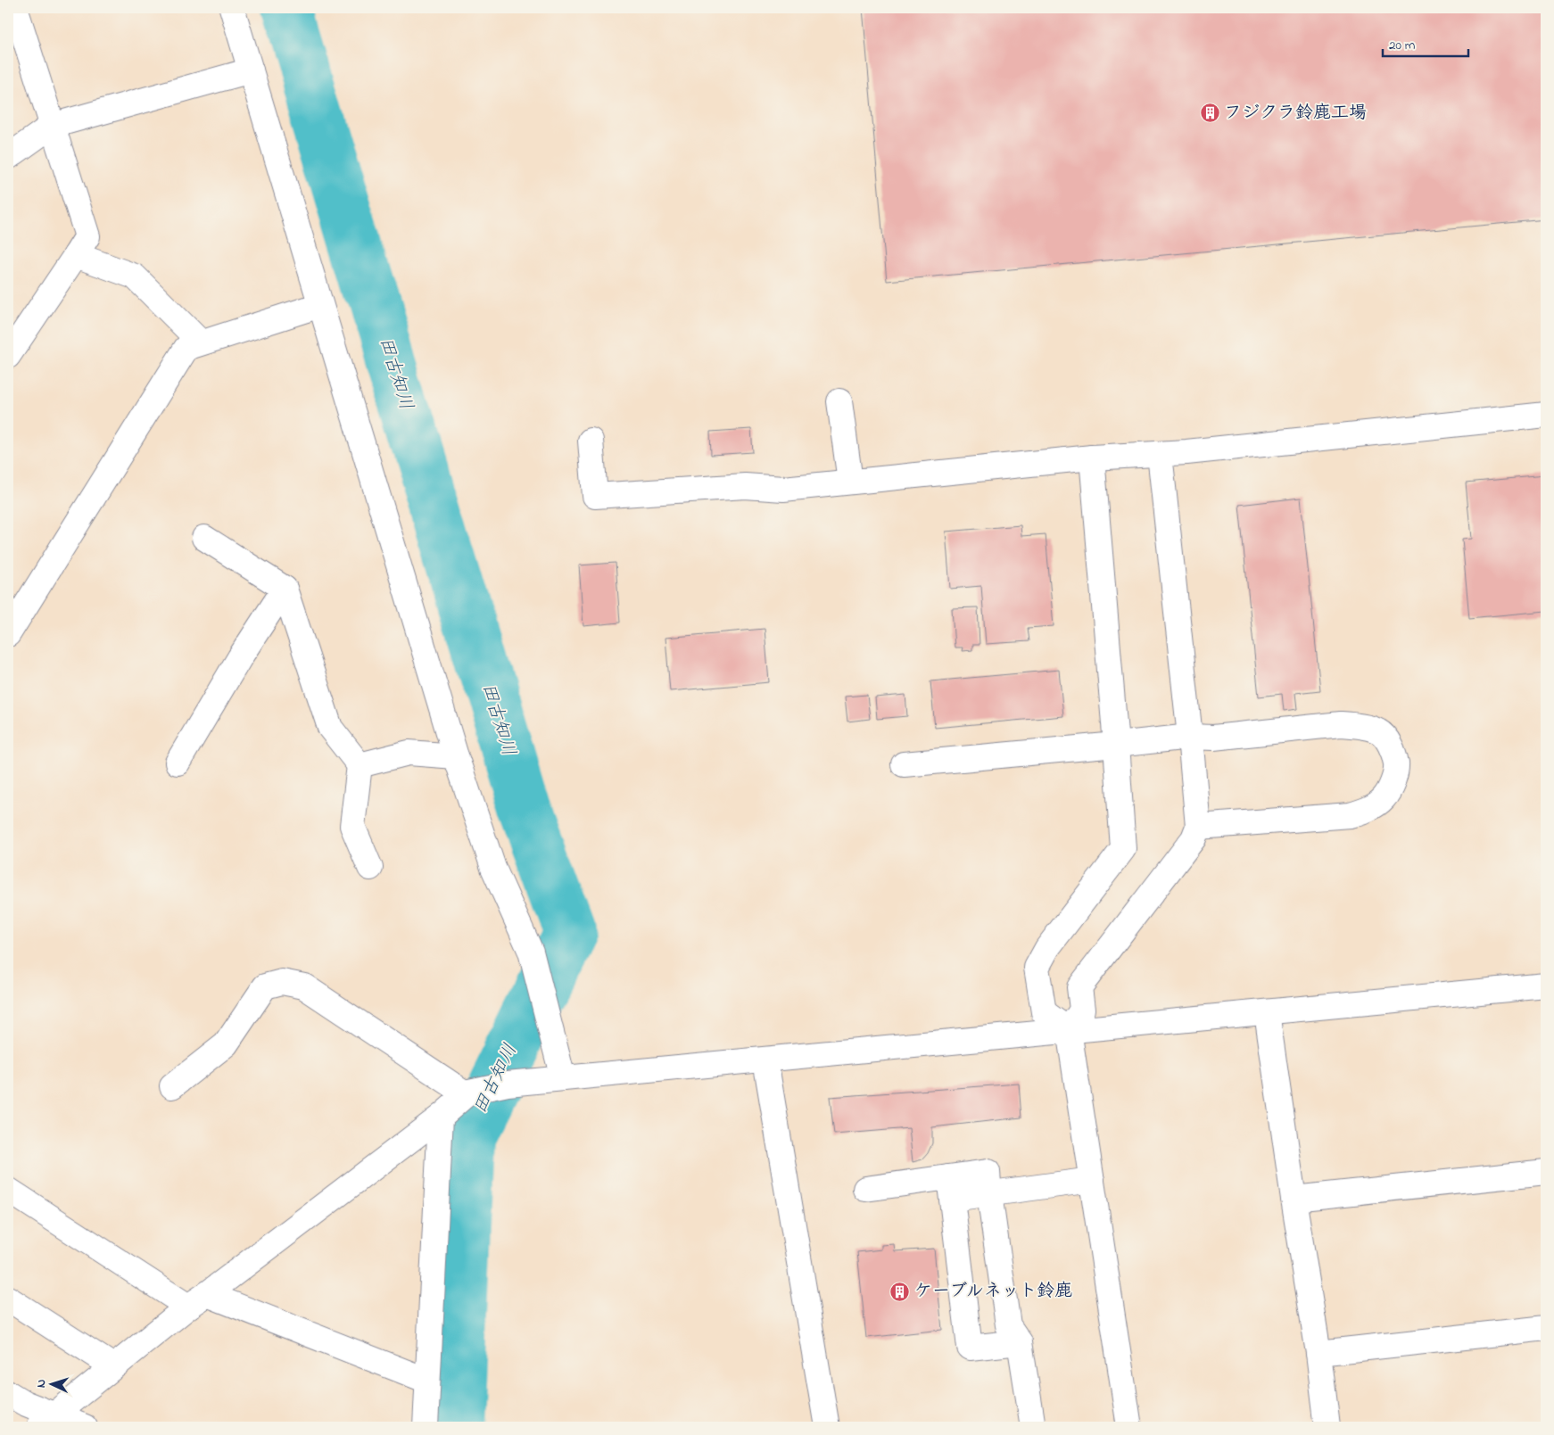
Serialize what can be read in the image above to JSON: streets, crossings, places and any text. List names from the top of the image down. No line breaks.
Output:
{"water":["田古知川"],"places":{"building":["フジクラ鈴鹿工場","ケーブルネット鈴鹿"]},"scale_bar":"20 m","north":"left"}
